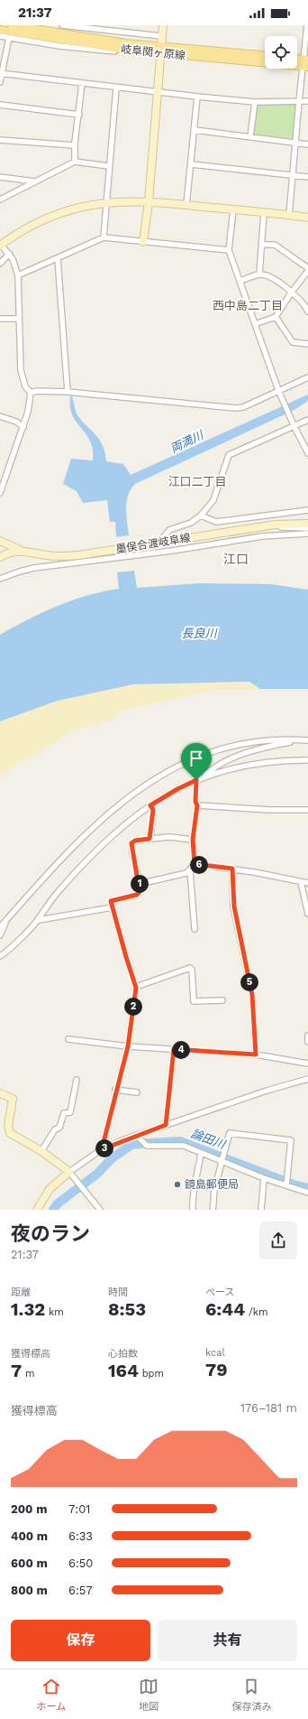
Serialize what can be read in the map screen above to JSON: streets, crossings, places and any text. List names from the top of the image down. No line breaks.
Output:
{"streets":{"main road":["岐阜関ヶ原線"],"street":["墨俣合渡岐阜線"]},"districts":["西中島二丁目","江口二丁目","江口"],"water":["両満川","長良川","論田川"],"places":["鏡島郵便局"],"page":{"status":"21:37","pins":["6","1","5","2","4","3"],"heading":["夜のラン","21:37"],"stats":[["距離","1.32 km"],["時間","8:53"],["ペース","6:44 /km"],["獲得標高","7 m"],["心拍数","164 bpm"],["kcal","79"]],"chart":["獲得標高","176–181 m"],"list":[{"name":"200 m","note":"7:01"},{"name":"400 m","note":"6:33"},{"name":"600 m","note":"6:50"},{"name":"800 m","note":"6:57"}],"buttons":["保存","共有"],"tabs":["ホーム","地図","保存済み"]}}
